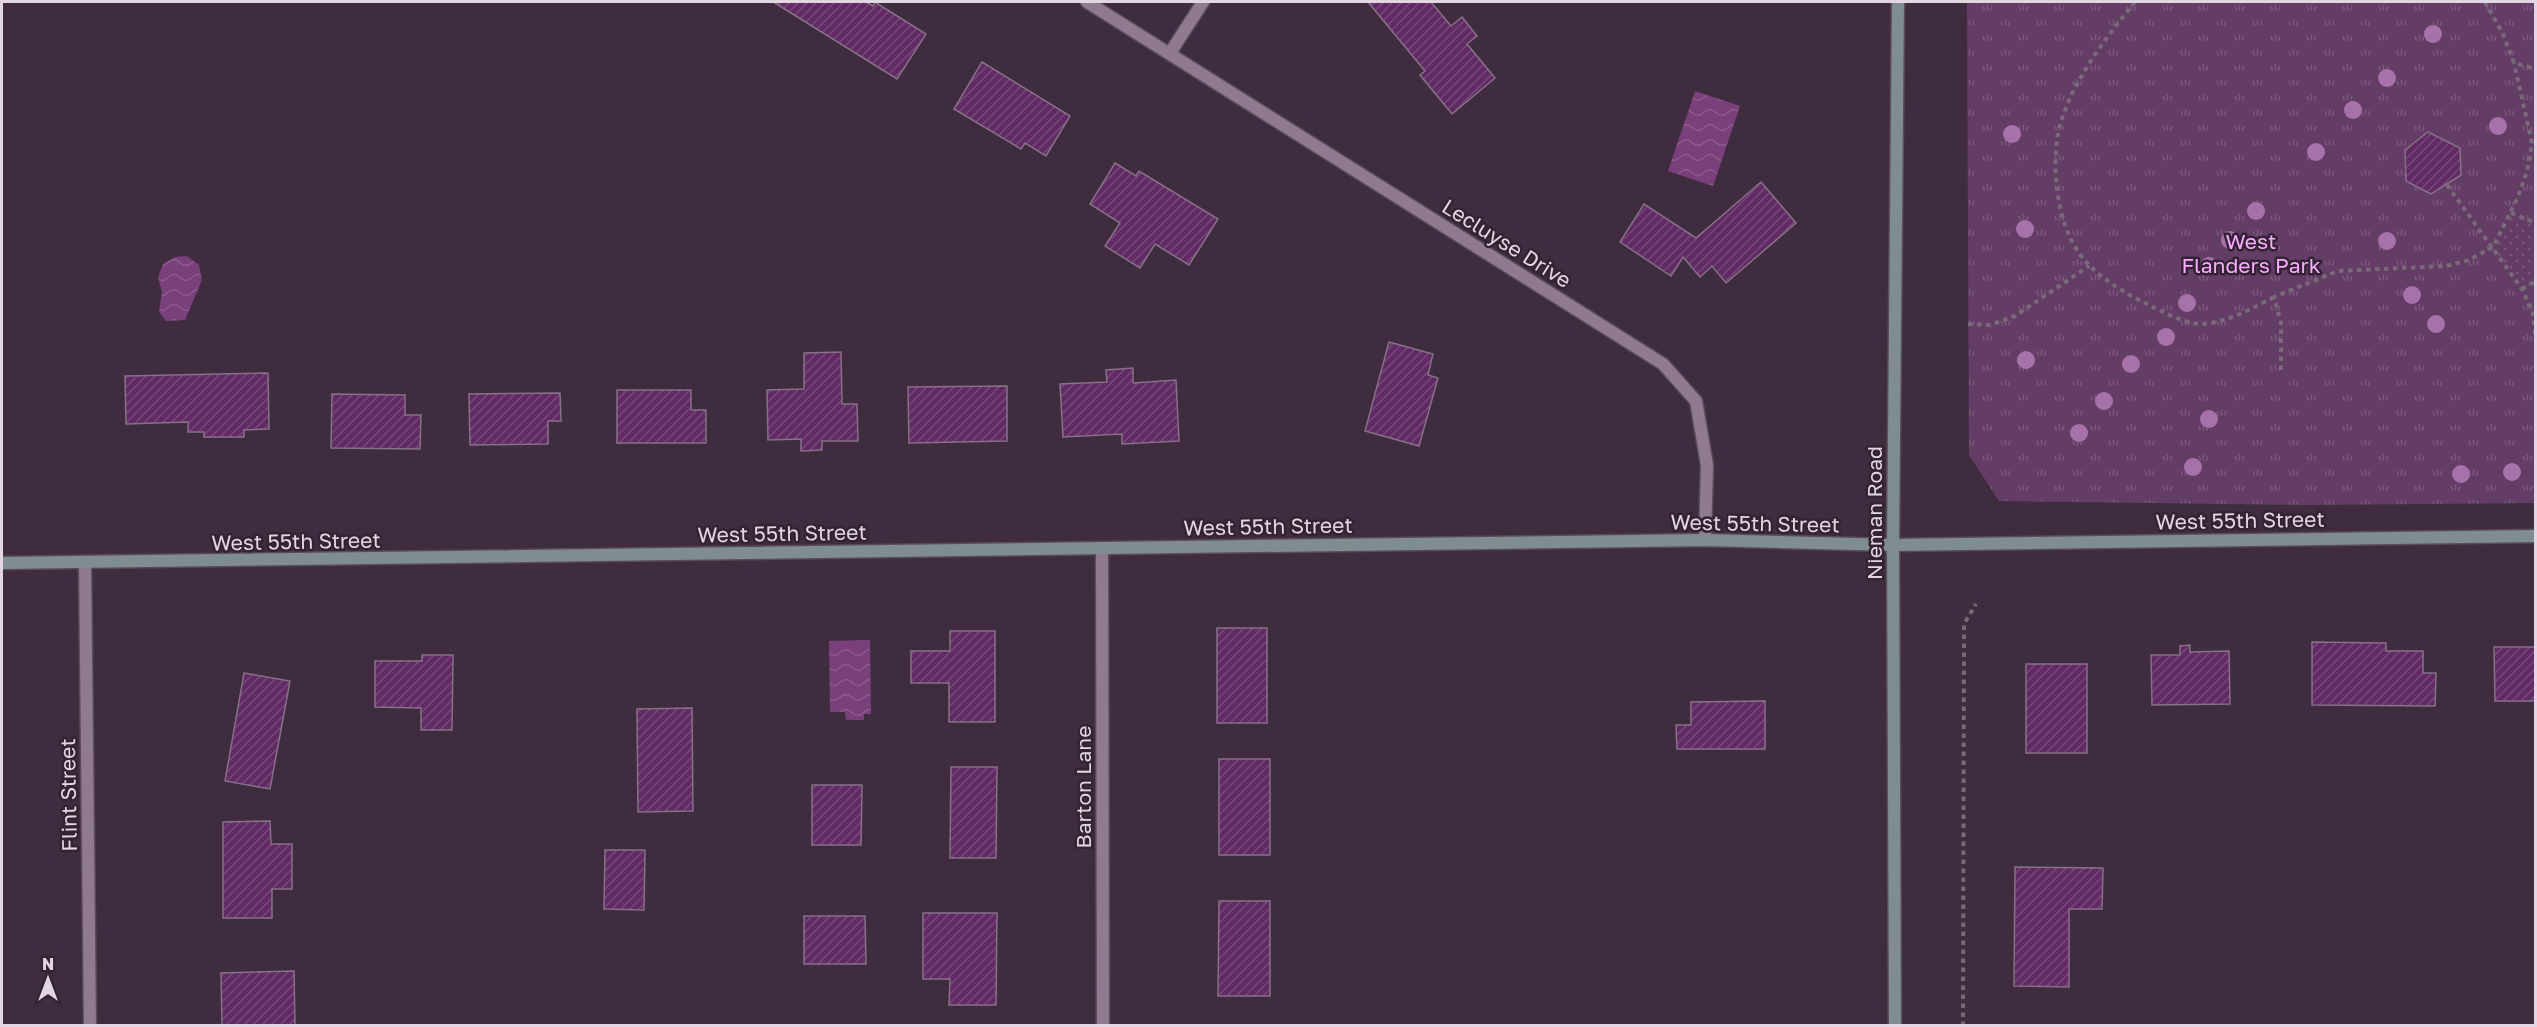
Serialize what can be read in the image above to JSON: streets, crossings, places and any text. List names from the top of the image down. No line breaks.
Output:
{"streets":{"street":["Lecluyse Drive","Nieman Road","West 55th Street","Barton Lane","Flint Street"]},"crossings":[["Lecluyse Drive","West 55th Street"],["Nieman Road","West 55th Street"],["West 55th Street","Barton Lane"],["West 55th Street","Flint Street"]],"parks":["West Flanders Park"],"north":"top"}
